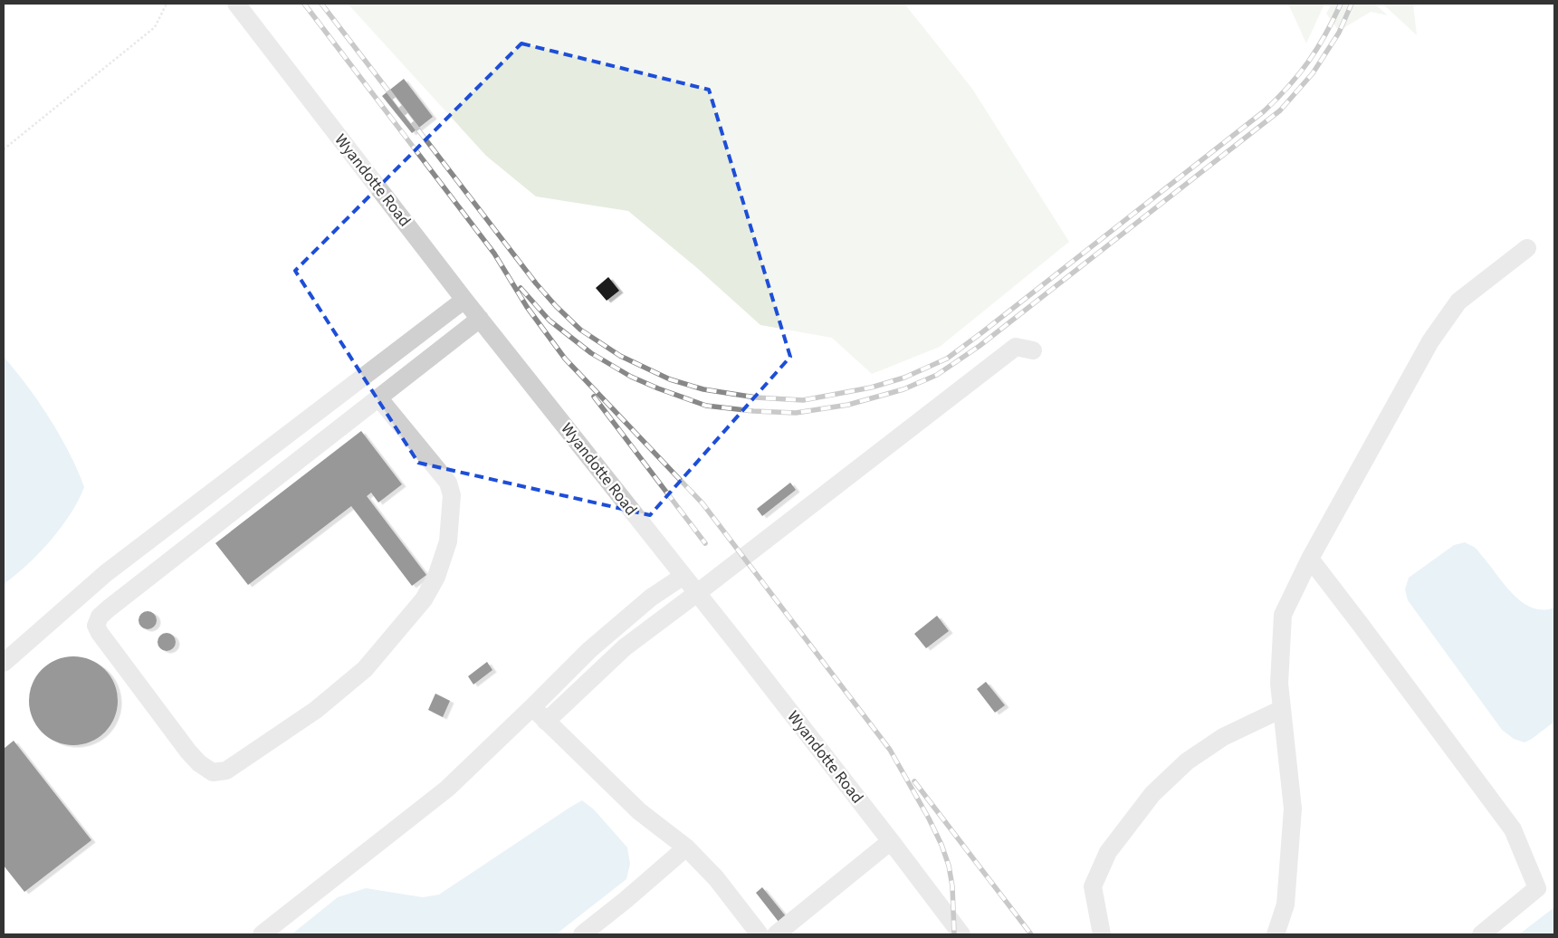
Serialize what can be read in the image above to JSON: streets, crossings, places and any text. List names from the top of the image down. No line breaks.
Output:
{"streets":{"street":["Wyandotte Road"]}}
